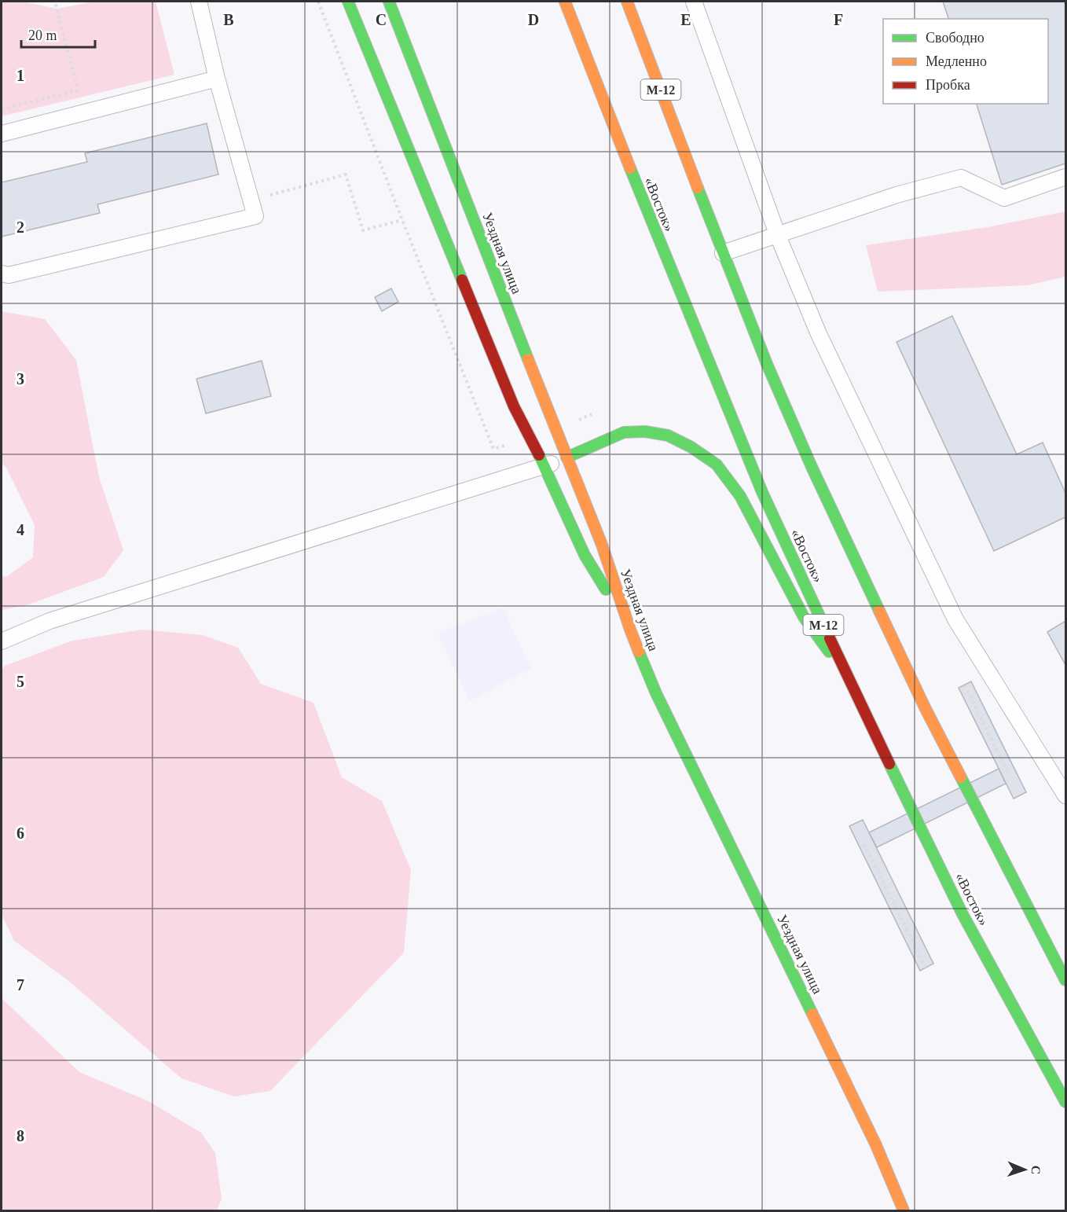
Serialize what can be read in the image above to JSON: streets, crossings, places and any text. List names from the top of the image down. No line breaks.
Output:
{"streets":{"main road":["М-12","«Восток»","Уездная улица"]},"legend":["Свободно","Медленно","Пробка"],"scale_bar":"20 m","north":"right","grid":{"columns":["B","C","D","E","F"],"rows":["1","2","3","4","5","6","7","8"]}}
